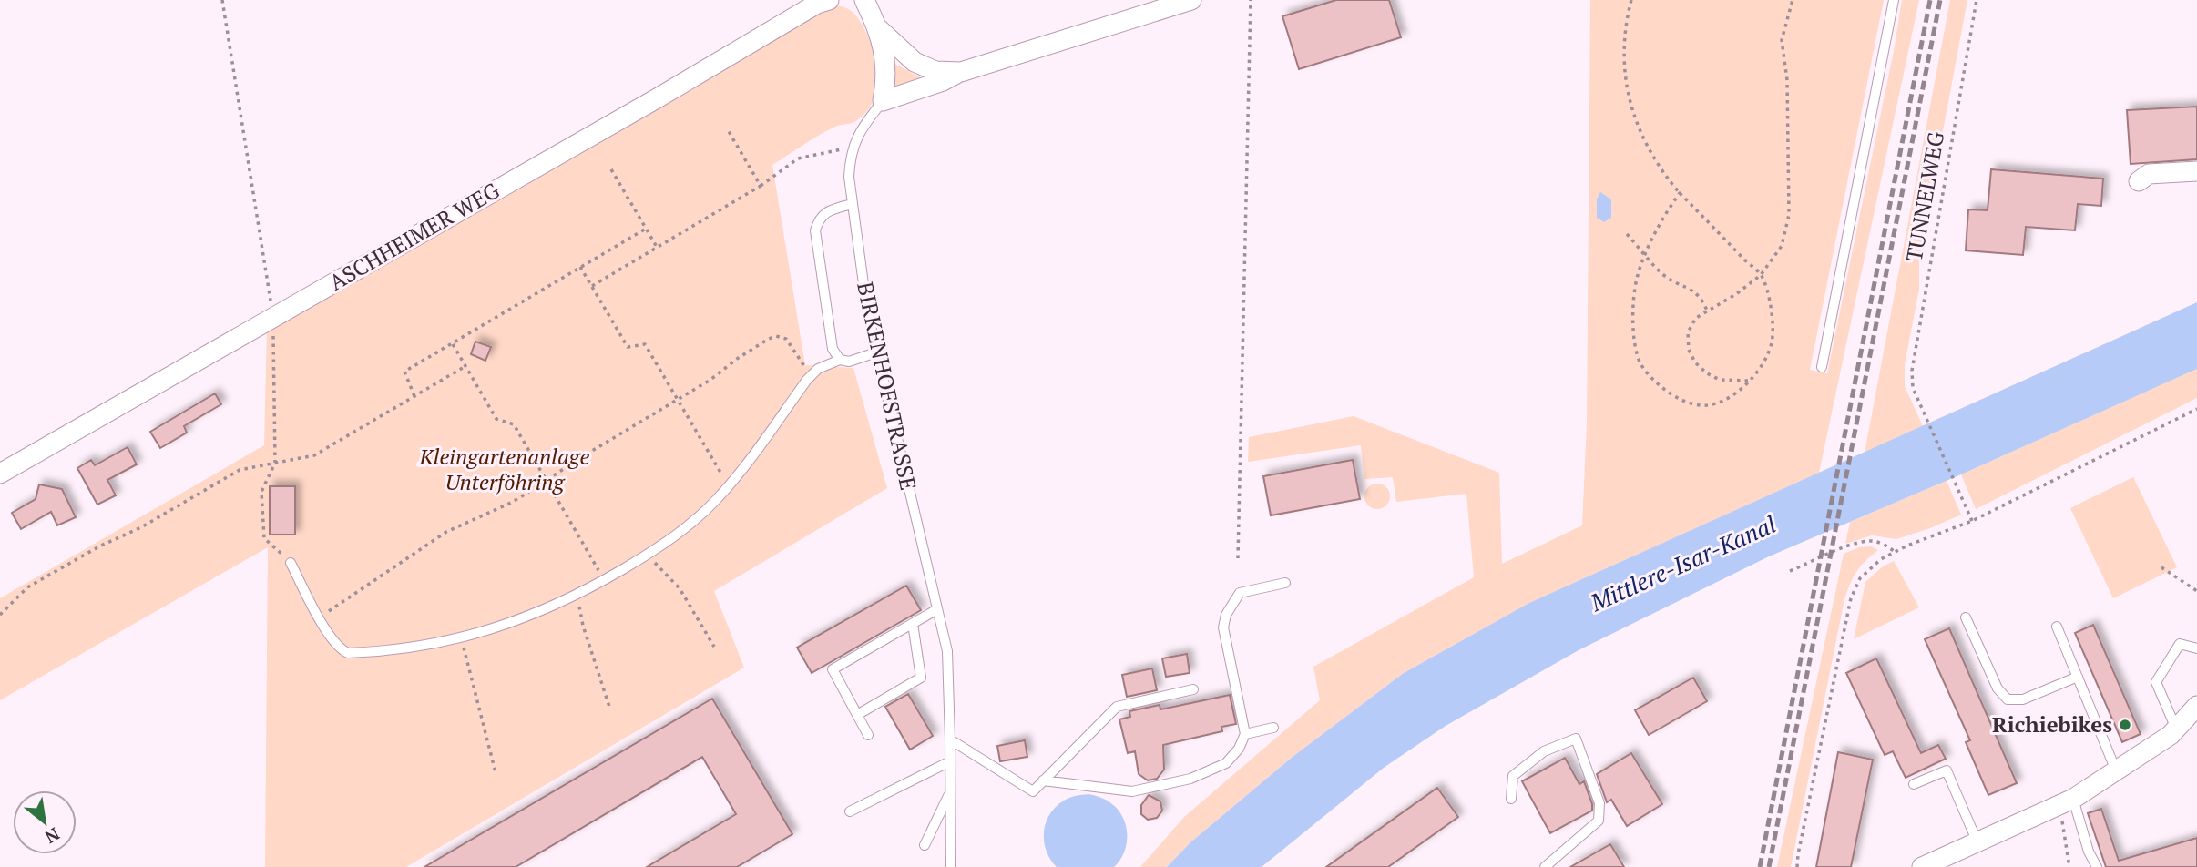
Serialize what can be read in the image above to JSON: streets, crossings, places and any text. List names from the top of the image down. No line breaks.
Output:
{"streets":{"street":["ASCHHEIMER WEG"],"lane":["BIRKENHOFSTRASSE"],"path":["TUNNELWEG"]},"water":["Mittlere-Isar-Kanal"],"parks":["Kleingartenanlage Unterföhring"],"places":["Richiebikes"],"north":"bottom right"}
